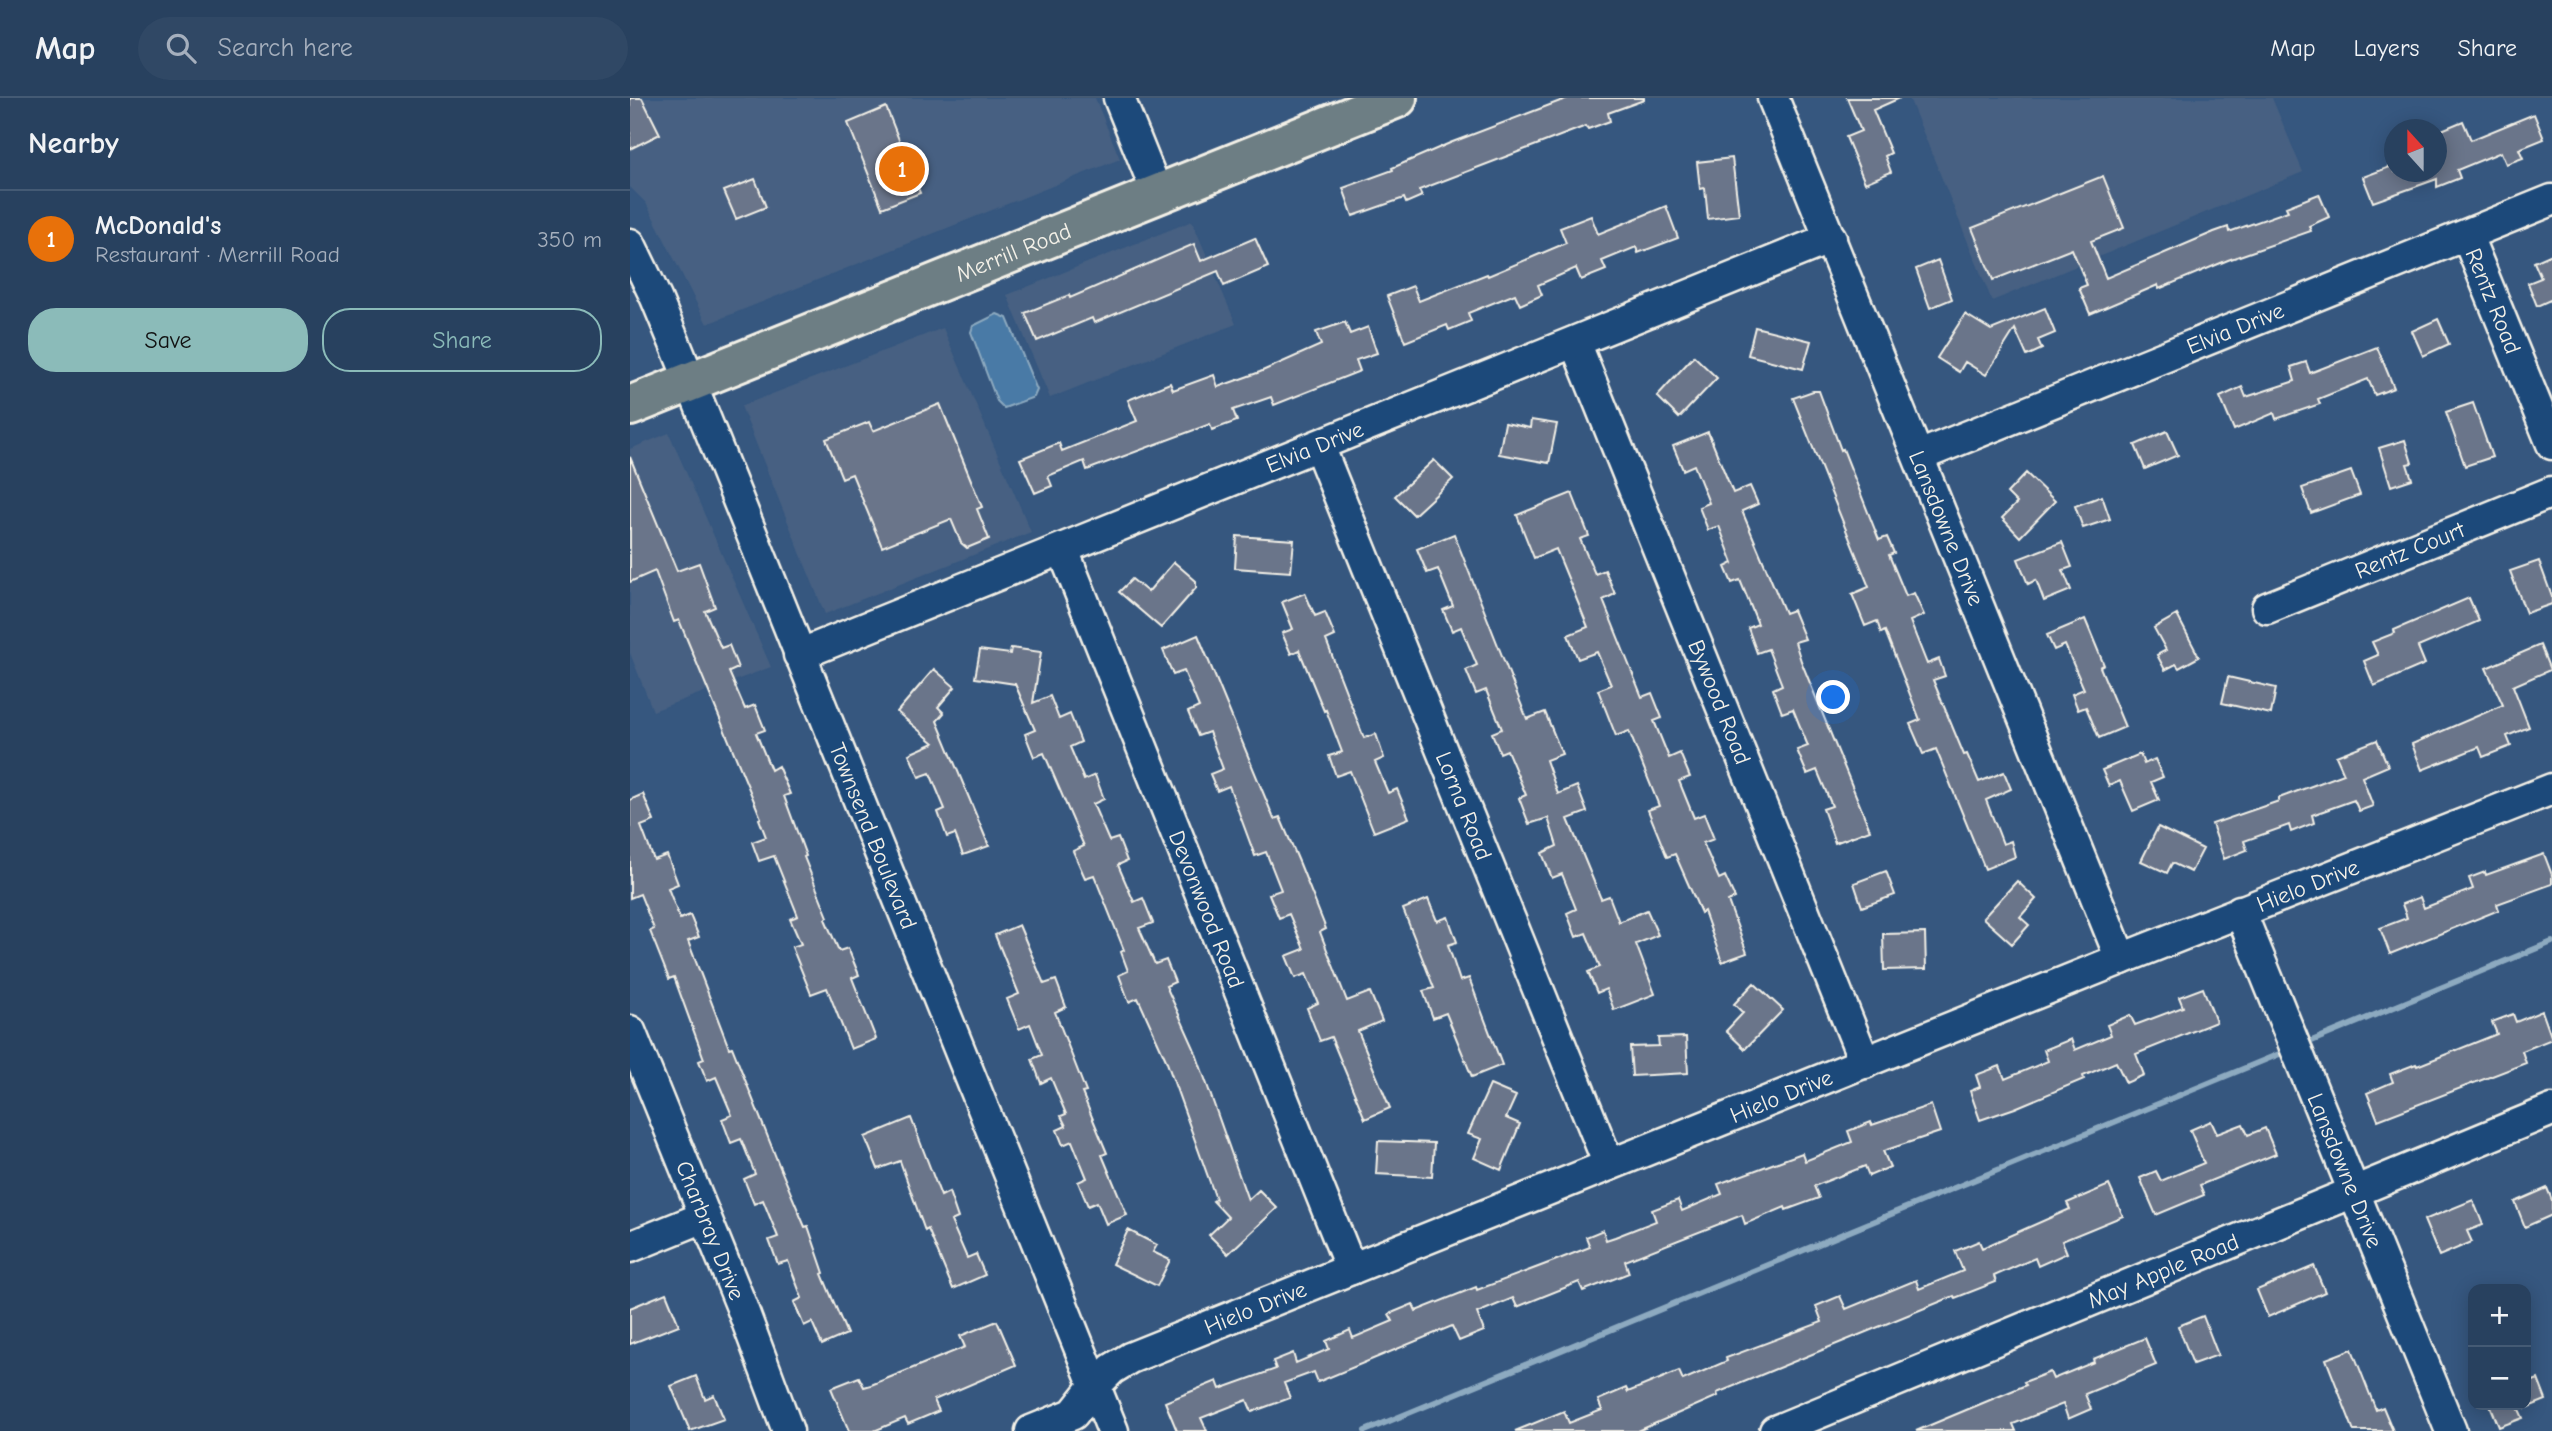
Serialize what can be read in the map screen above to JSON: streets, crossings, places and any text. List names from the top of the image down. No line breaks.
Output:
{"streets":{"main road":["Merrill Road"],"street":["Rentz Road","Elvia Drive","Lansdowne Drive","Rentz Court","Bywood Road","Lorna Road","Townsend Boulevard","Hielo Drive","Devonwood Road","Charbray Drive","May Apple Road"]},"crossings":[["Merrill Road","Townsend Boulevard"],["Rentz Road","Elvia Drive"],["Elvia Drive","Lansdowne Drive"],["Elvia Drive","Bywood Road"],["Elvia Drive","Lorna Road"],["Elvia Drive","Townsend Boulevard"],["Elvia Drive","Devonwood Road"],["Lansdowne Drive","Hielo Drive"],["Lansdowne Drive","May Apple Road"],["Bywood Road","Hielo Drive"],["Lorna Road","Hielo Drive"],["Townsend Boulevard","Hielo Drive"],["Hielo Drive","Devonwood Road"]],"north":"top","page":{"header":"Map","search":"Search here","nav":["Map","Layers","Share"],"heading":"Nearby","pins":"1","list":[{"mark":"1","name":"McDonald's","note":"Restaurant · Merrill Road","value":"350 m"}],"buttons":["Save","Share"],"map_buttons":["+","−"]}}
